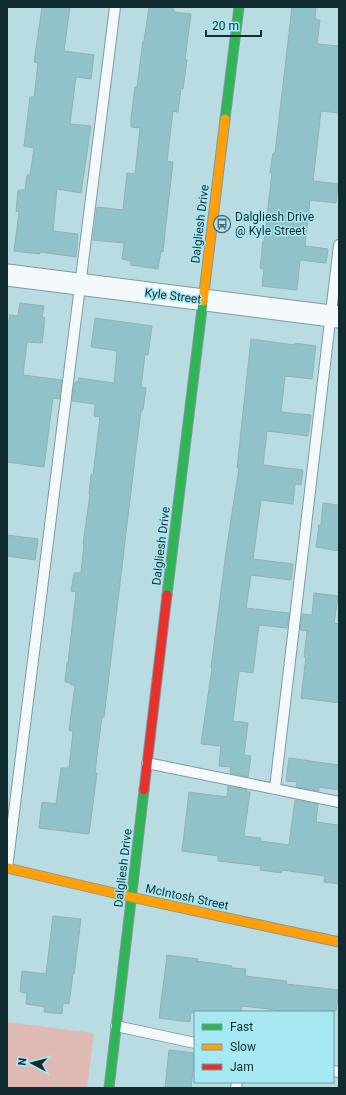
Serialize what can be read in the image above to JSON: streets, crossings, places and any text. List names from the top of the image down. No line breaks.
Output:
{"streets":{"street":["Dalgliesh Drive","Kyle Street","McIntosh Street"]},"crossings":[["Dalgliesh Drive","Kyle Street"],["Dalgliesh Drive","McIntosh Street"]],"places":{"bus stop":["Dalgliesh Drive @ Kyle Street"]},"legend":["Fast","Slow","Jam"],"scale_bar":"20 m","north":"left"}
